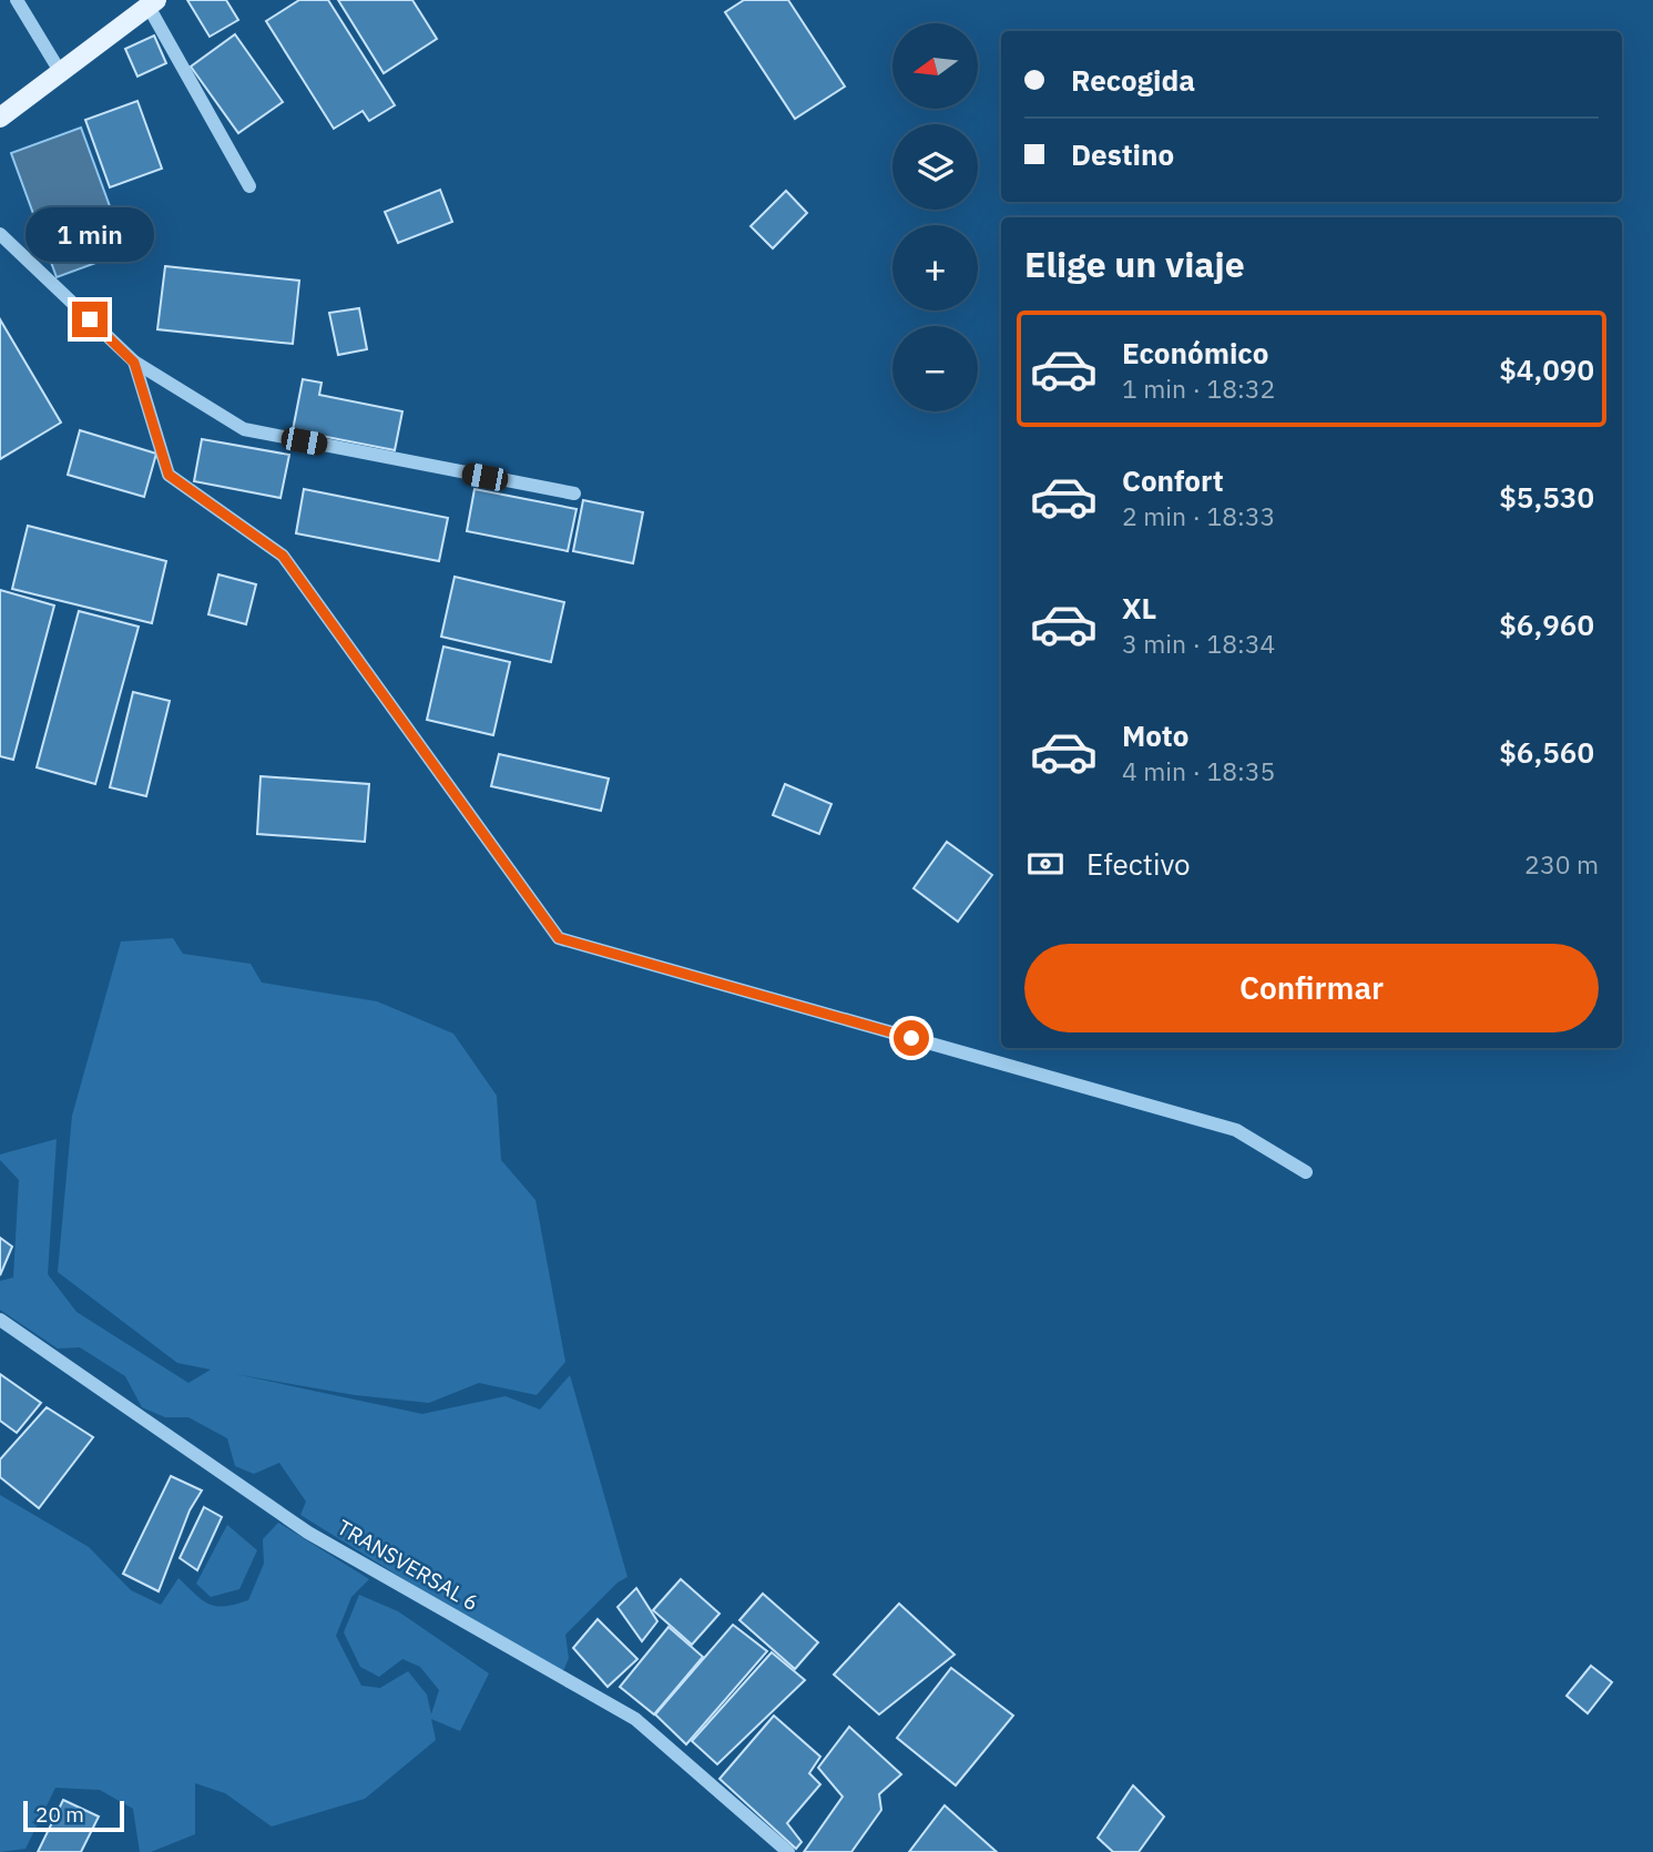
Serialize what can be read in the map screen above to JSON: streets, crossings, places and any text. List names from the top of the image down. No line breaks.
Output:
{"streets":{"street":["TRANSVERSAL 6"]},"scale_bar":"20 m","north":"left","page":{"map_buttons":["+","−"],"banner":["Recogida","Destino"],"bubble":"1 min","heading":"Elige un viaje","list":[{"name":"Económico","note":"1 min · 18:32","value":"$4,090"},{"name":"Confort","note":"2 min · 18:33","value":"$5,530"},{"name":"XL","note":"3 min · 18:34","value":"$6,960"},{"name":"Moto","note":"4 min · 18:35","value":"$6,560"}],"pay":["Efectivo","230 m"],"buttons":"Confirmar","scale":"20 m"}}
